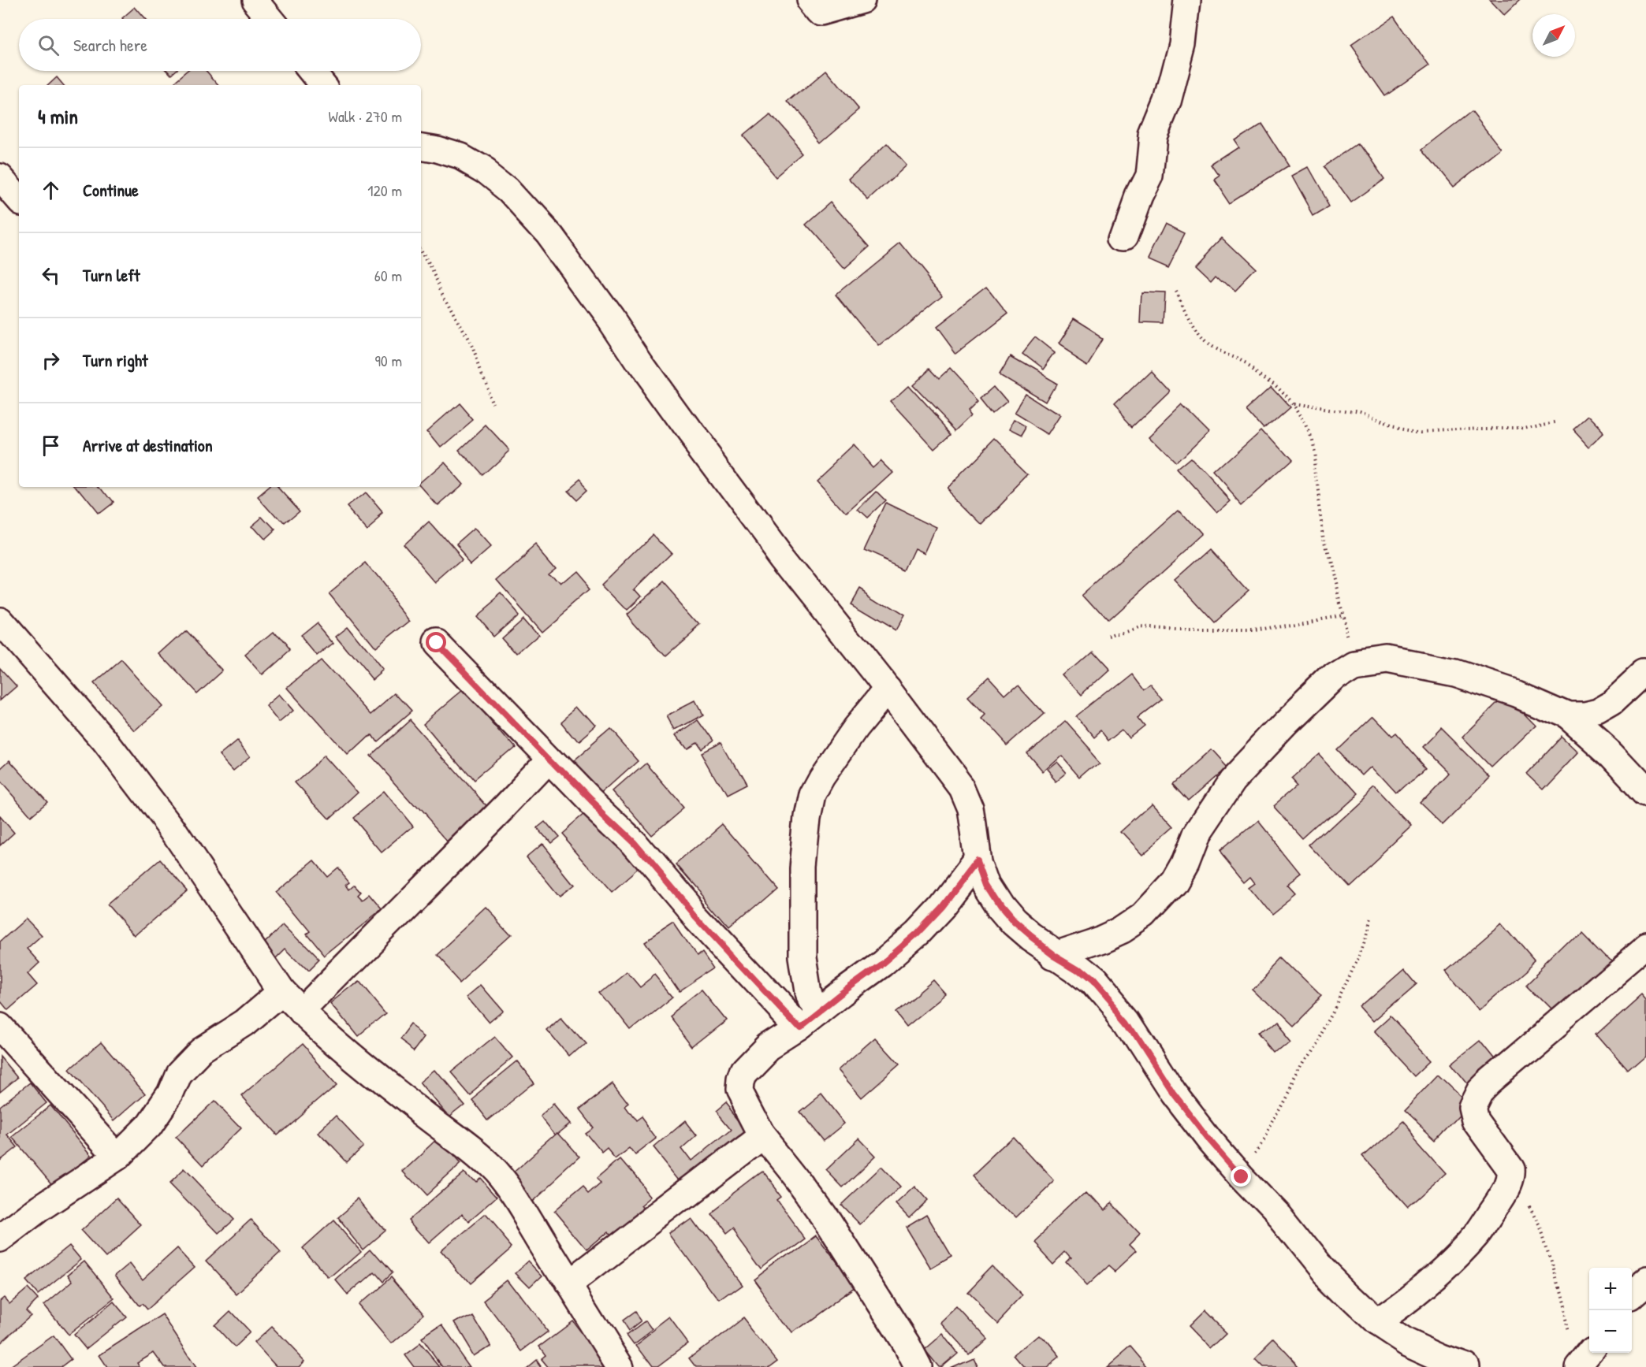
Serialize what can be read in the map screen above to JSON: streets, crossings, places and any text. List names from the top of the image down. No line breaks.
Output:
{"north":"top right","page":{"search":"Search here","heading":["4 min","Walk · 270 m"],"list":[["Continue","120 m"],["Turn left","60 m"],["Turn right","90 m"],"Arrive at destination"],"map_buttons":["+","−"]}}
